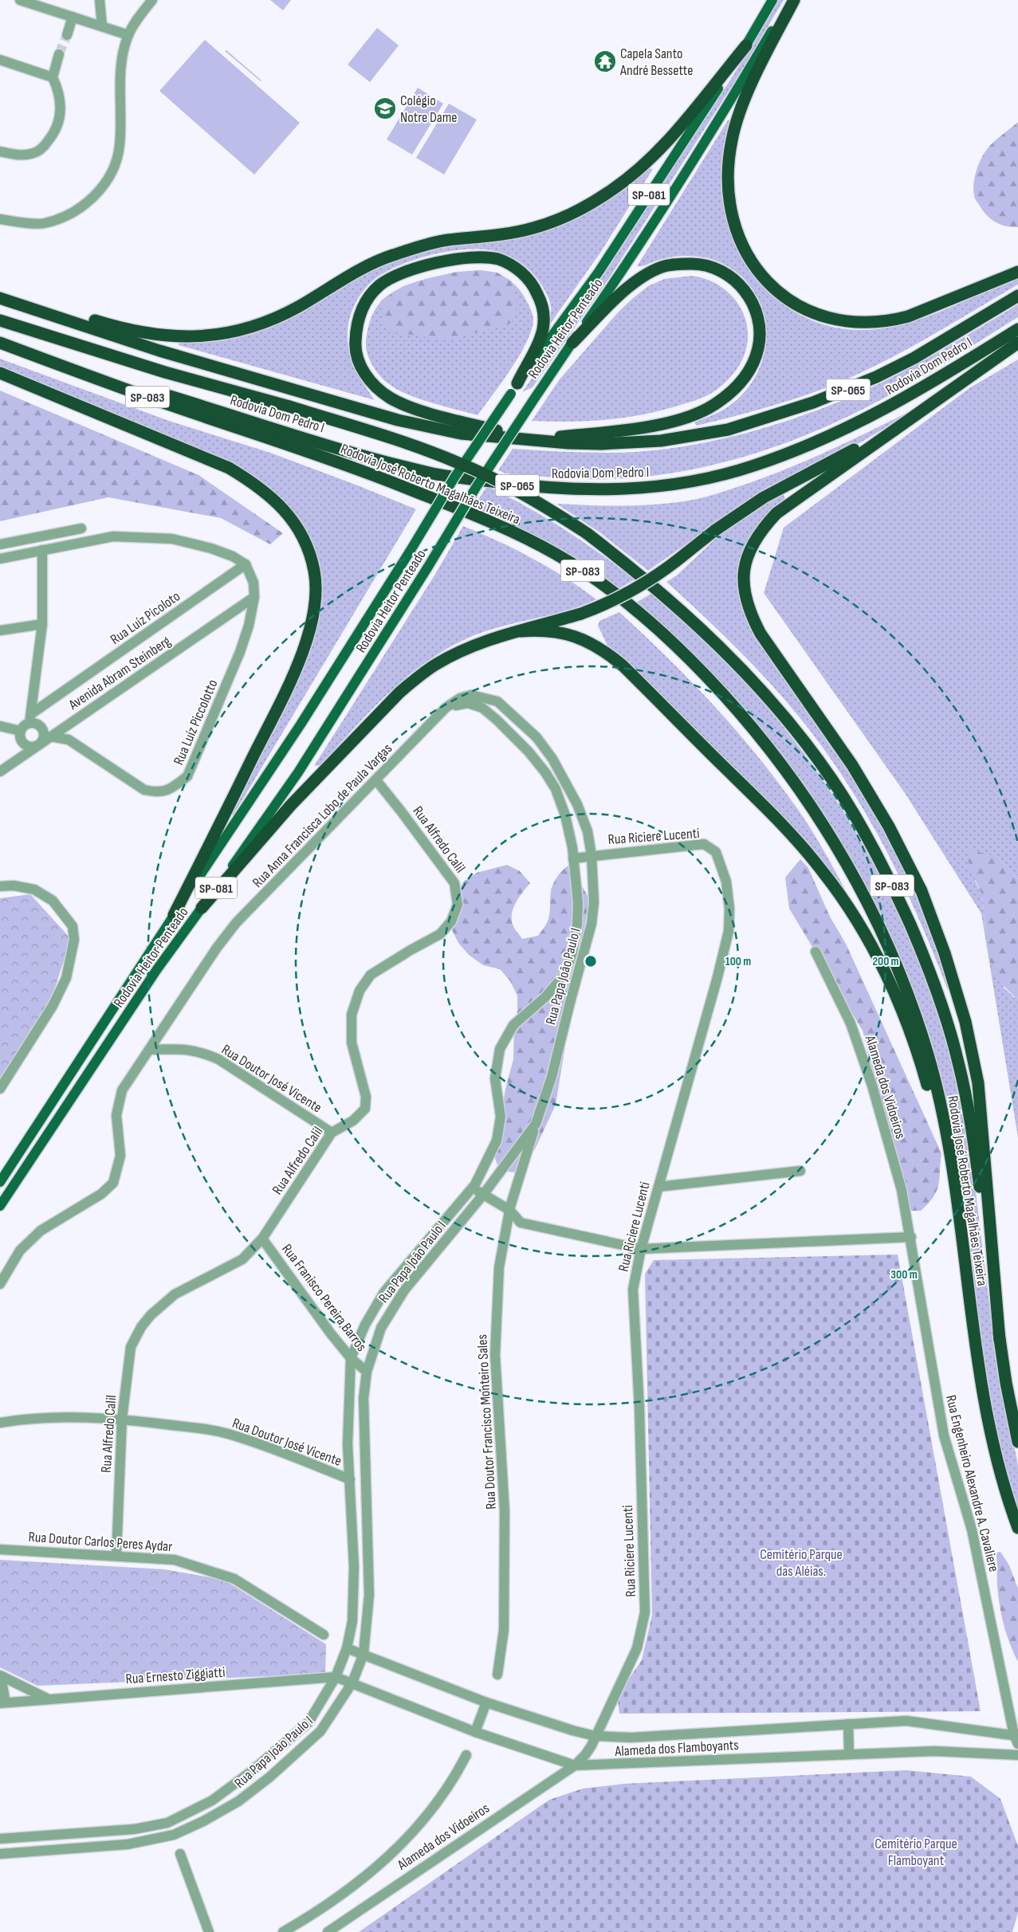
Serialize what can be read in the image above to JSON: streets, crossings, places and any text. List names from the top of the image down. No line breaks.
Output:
{"streets":{"highway":["Rodovia Dom Pedro I","SP-065","SP-083","Rodovia José Roberto Magalhães Teixeira"],"main road":["SP-081","Rodovia Heitor Penteado"],"street":["Rua Luíz Picoloto","Avenida Abram Steinberg","Rua Luíz Piccolotto","Rua Anna Francisca Lobo de Paula Vargas","Rua Riciere Lucenti","Rua Alfredo Calil","Rua Papa João Paulo I","Rua Doutor José Vicente","Alameda dos Vidoeiros","Rua Franisco Pereira Barros","Rua Doutor Francisco Monteiro Sales","Rua Engenheiro Alexandre A. Cavaliere","Rua Doutor Carlos Peres Aydar","Rua Ernesto Ziggiatti","Alameda dos Flamboyants"]},"crossings":[["Rodovia Dom Pedro I","Rodovia José Roberto Magalhães Teixeira"],["Rua Luíz Picoloto","Avenida Abram Steinberg"],["Avenida Abram Steinberg","Rua Luíz Piccolotto"],["Rua Anna Francisca Lobo de Paula Vargas","Rua Alfredo Calil"],["Rua Anna Francisca Lobo de Paula Vargas","Rua Papa João Paulo I"],["Rua Anna Francisca Lobo de Paula Vargas","Rua Doutor José Vicente"],["Rua Riciere Lucenti","Rua Papa João Paulo I"],["Rua Riciere Lucenti","Alameda dos Vidoeiros"],["Rua Riciere Lucenti","Alameda dos Flamboyants"],["Rua Alfredo Calil","Rua Doutor José Vicente"],["Rua Alfredo Calil","Rua Franisco Pereira Barros"],["Rua Alfredo Calil","Rua Doutor Carlos Peres Aydar"],["Rua Papa João Paulo I","Rua Doutor José Vicente"],["Rua Papa João Paulo I","Rua Franisco Pereira Barros"],["Rua Papa João Paulo I","Rua Doutor Francisco Monteiro Sales"],["Rua Papa João Paulo I","Rua Ernesto Ziggiatti"],["Rua Papa João Paulo I","Alameda dos Flamboyants"],["Alameda dos Vidoeiros","Rua Engenheiro Alexandre A. Cavaliere"],["Alameda dos Vidoeiros","Alameda dos Flamboyants"],["Rua Engenheiro Alexandre A. Cavaliere","Alameda dos Flamboyants"],["Rua Ernesto Ziggiatti","Alameda dos Flamboyants"]],"parks":["Cemitério Parque das Aléias.","Cemitério Parque Flamboyant"],"places":{"temple":["Capela Santo André Bessette"],"school or university":["Colégio Notre Dame"]},"rings":["100 m","200 m","300 m"]}
